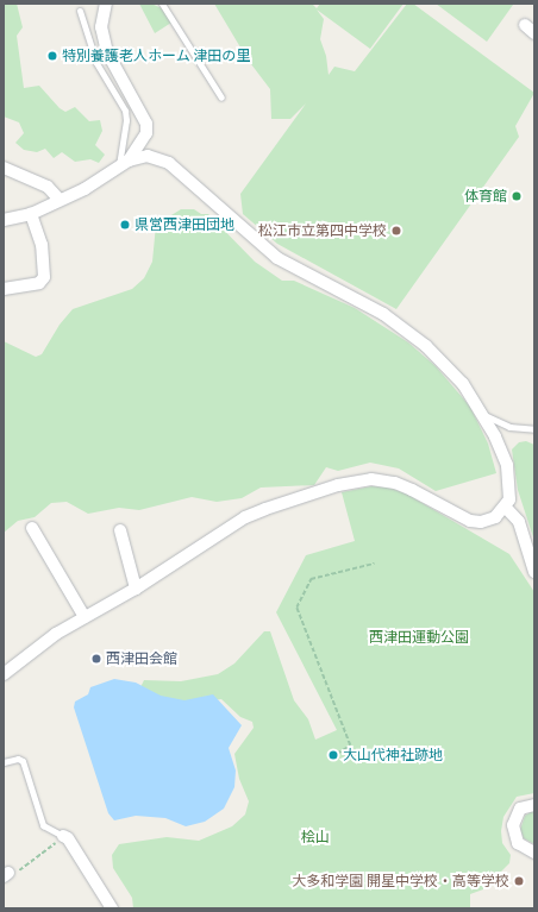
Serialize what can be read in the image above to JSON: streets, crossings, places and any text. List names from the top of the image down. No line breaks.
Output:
{"parks":["西津田運動公園","桧山"],"places":["特別養護老人ホーム 津田の里","体育館","県営西津田団地","松江市立第四中学校","西津田会館","大山代神社跡地","大多和学園 開星中学校・高等学校"]}
